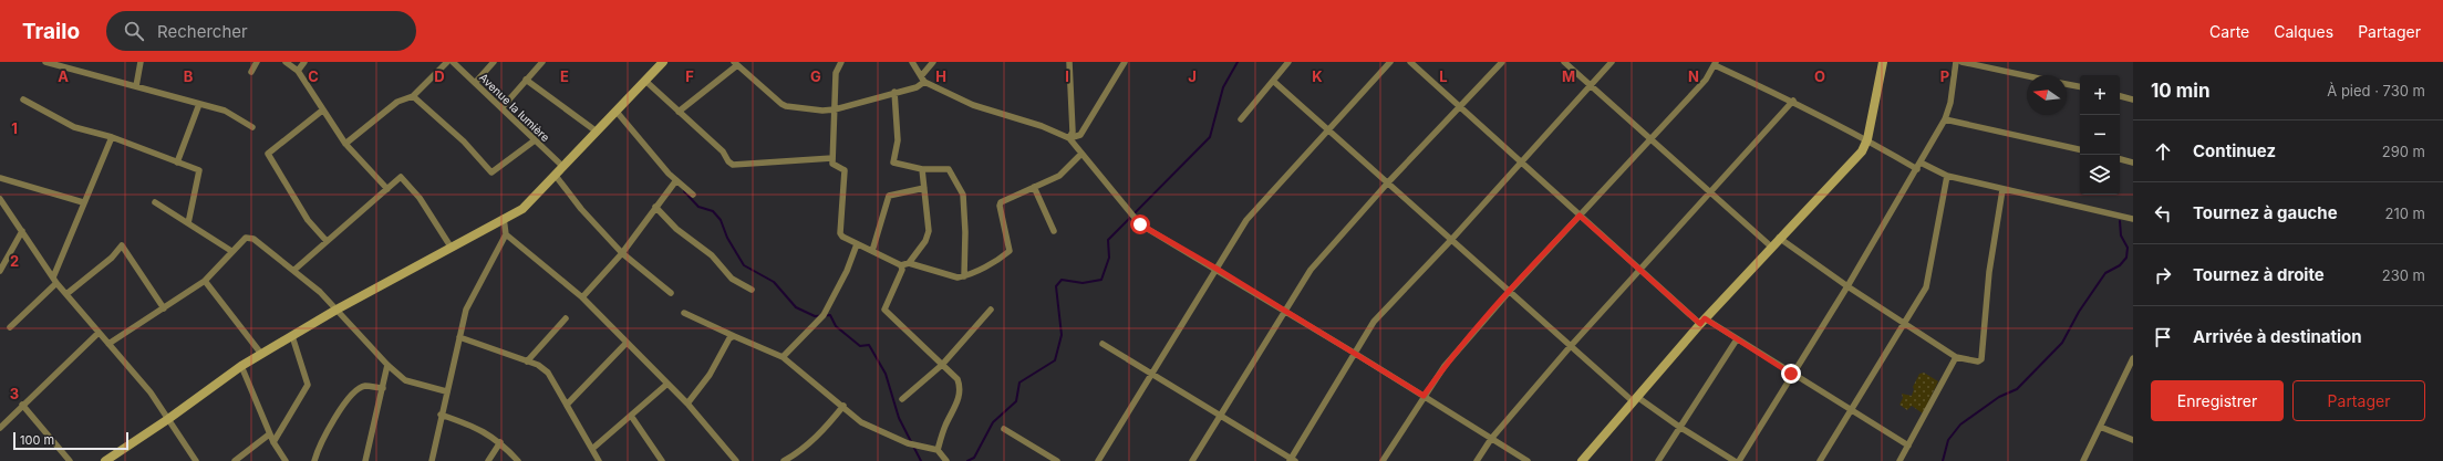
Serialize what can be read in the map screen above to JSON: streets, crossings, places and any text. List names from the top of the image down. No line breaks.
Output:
{"streets":{"street":["Avenue la lumière"]},"scale_bar":"100 m","north":"left","page":{"header":"Trailo","search":"Rechercher","nav":["Carte","Calques","Partager"],"heading":["10 min","À pied · 730 m"],"map_buttons":["+","−"],"list":[["Continuez","290 m"],["Tournez à gauche","210 m"],["Tournez à droite","230 m"],"Arrivée à destination"],"buttons":["Enregistrer","Partager"],"scale":"100 m"},"grid":{"columns":["A","B","C","D","E","F","G","H","I","J","K","L","M","N","O","P"],"rows":["1","2","3"]}}
